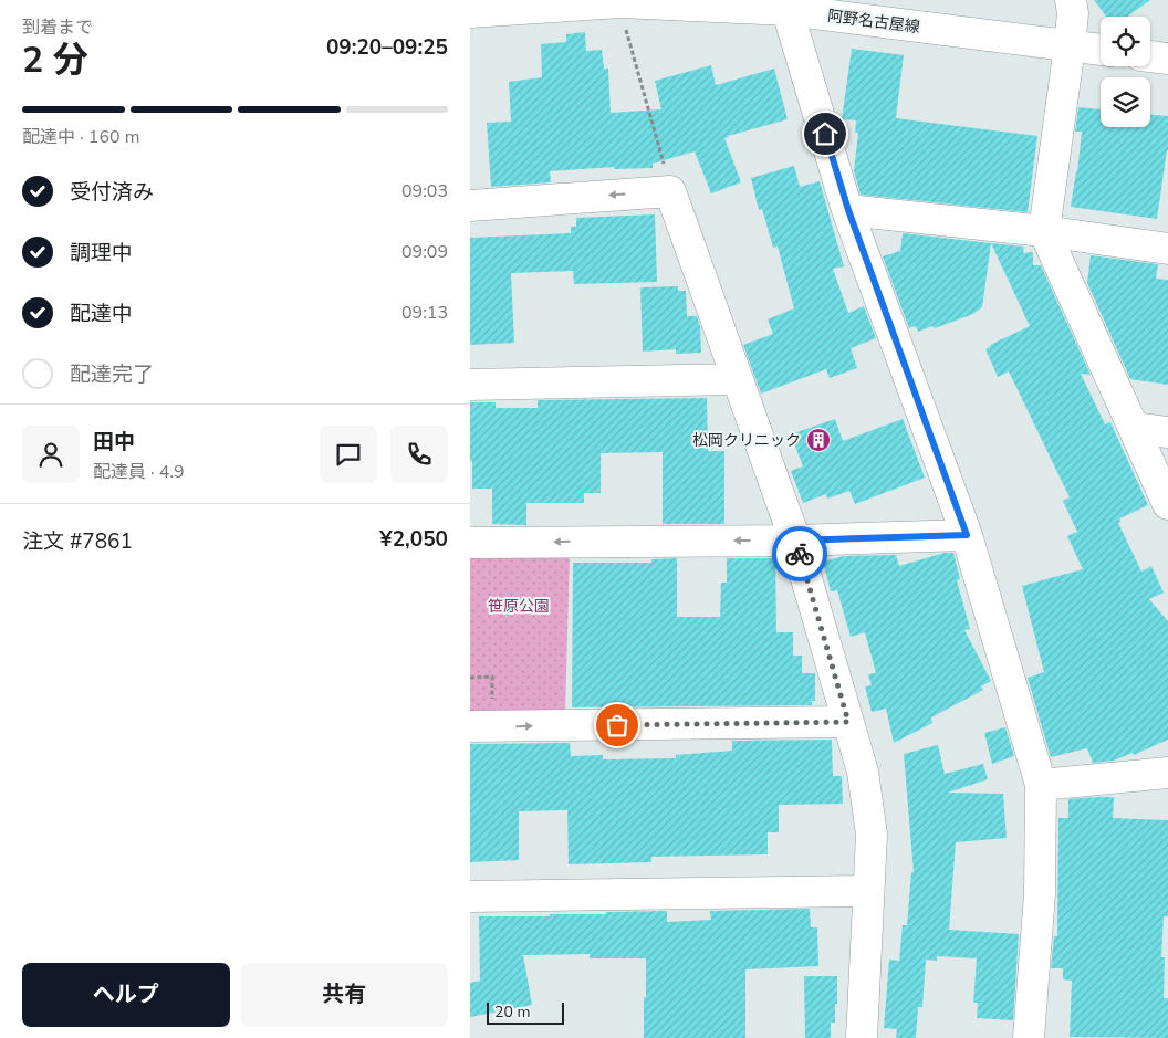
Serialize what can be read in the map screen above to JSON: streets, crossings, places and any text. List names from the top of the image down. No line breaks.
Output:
{"streets":{"street":["阿野名古屋線"]},"parks":["笹原公園"],"places":{"building":["松岡クリニック"]},"scale_bar":"20 m","page":{"heading":["2 分","到着まで","09:20–09:25"],"panel":["田中","配達員 · 4.9","注文 #7861","¥2,050"],"bar":"配達中 · 160 m","list":[["受付済み","09:03"],["調理中","09:09"],["配達中","09:13"],"配達完了"],"buttons":["ヘルプ","共有"],"scale":"20 m"}}
